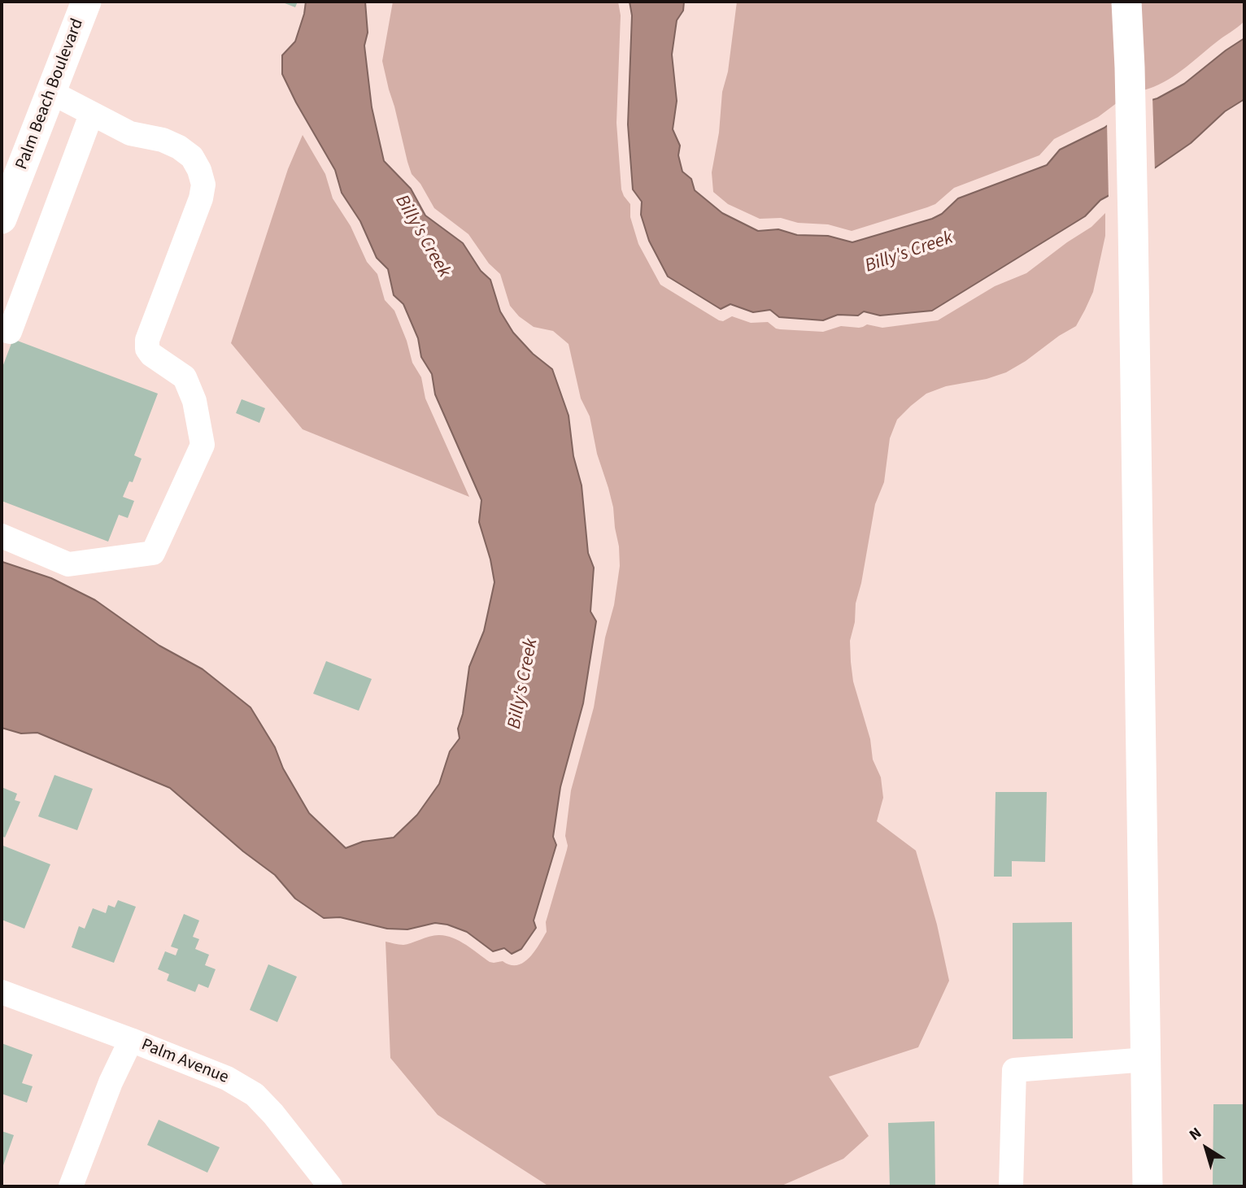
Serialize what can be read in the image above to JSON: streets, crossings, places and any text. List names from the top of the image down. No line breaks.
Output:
{"streets":{"main road":["Palm Beach Boulevard"],"street":["Palm Avenue"]},"water":["Billy's Creek"],"north":"top left"}
